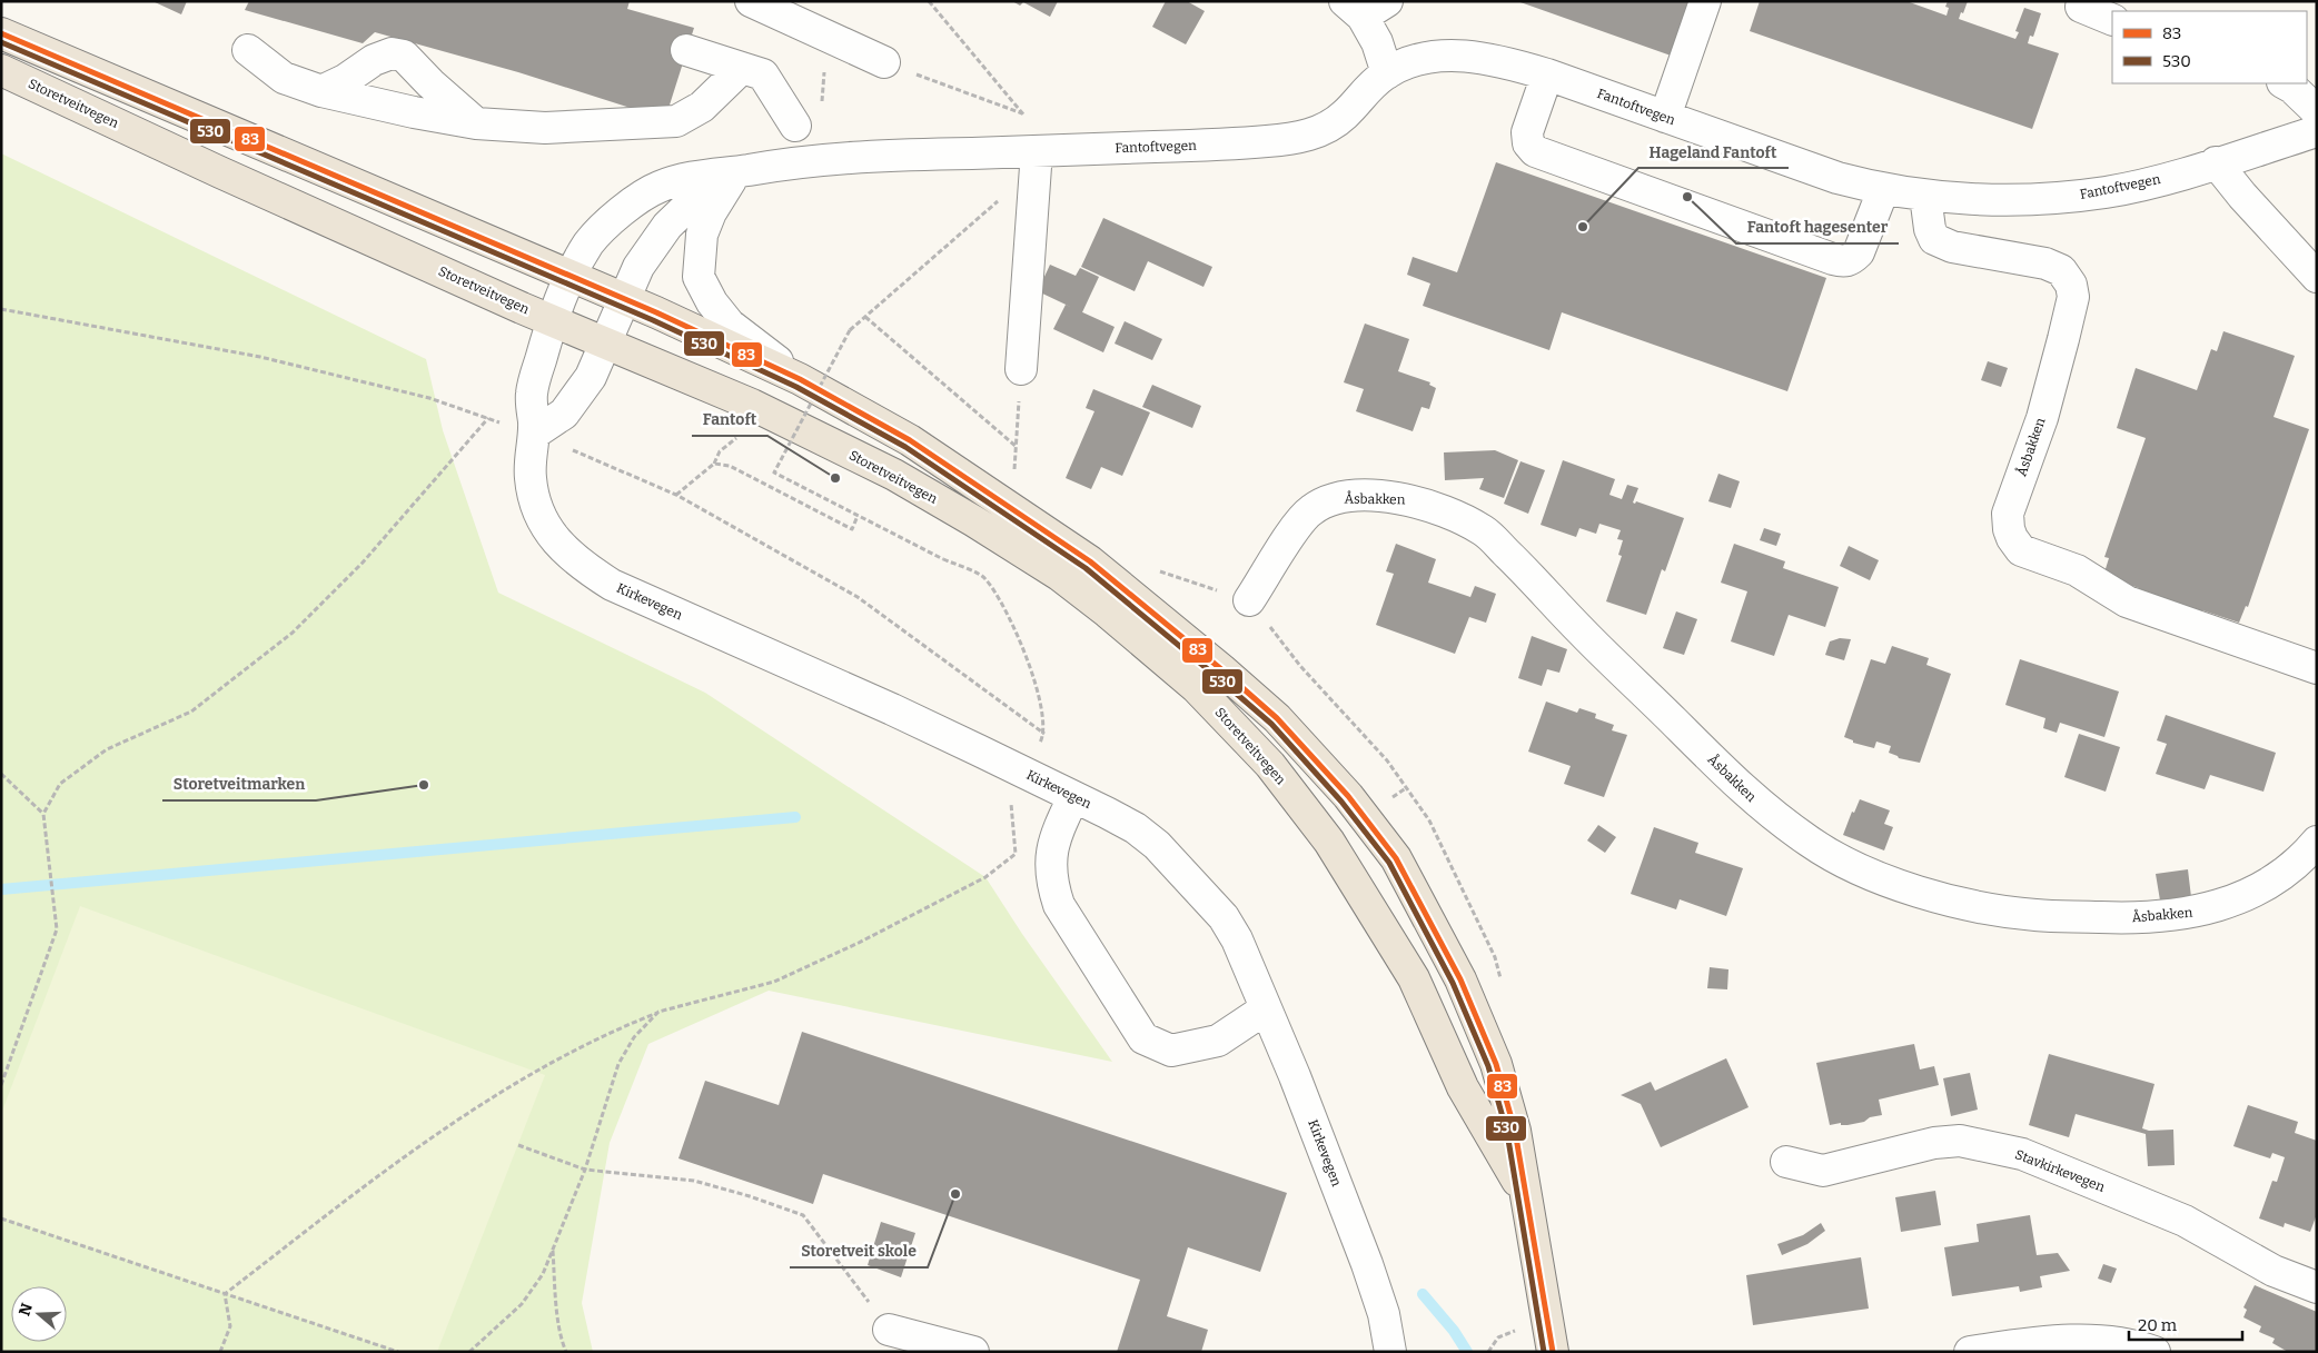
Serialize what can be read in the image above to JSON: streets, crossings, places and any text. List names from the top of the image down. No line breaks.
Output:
{"streets":{"main road":["Storetveitvegen"],"street":["Fantoftvegen","Åsbakken","Kirkevegen","Stavkirkevegen"]},"crossings":[["Storetveitvegen","Fantoftvegen"],["Storetveitvegen","Kirkevegen"],["Fantoftvegen","Åsbakken"],["Fantoftvegen","Kirkevegen"]],"places":["Fantoft hagesenter","Hageland Fantoft","Fantoft","Storetveitmarken","Storetveit skole"],"lines":["transit line 83","transit line 530"],"legend":["83","530"],"scale_bar":"20 m","north":"left"}
